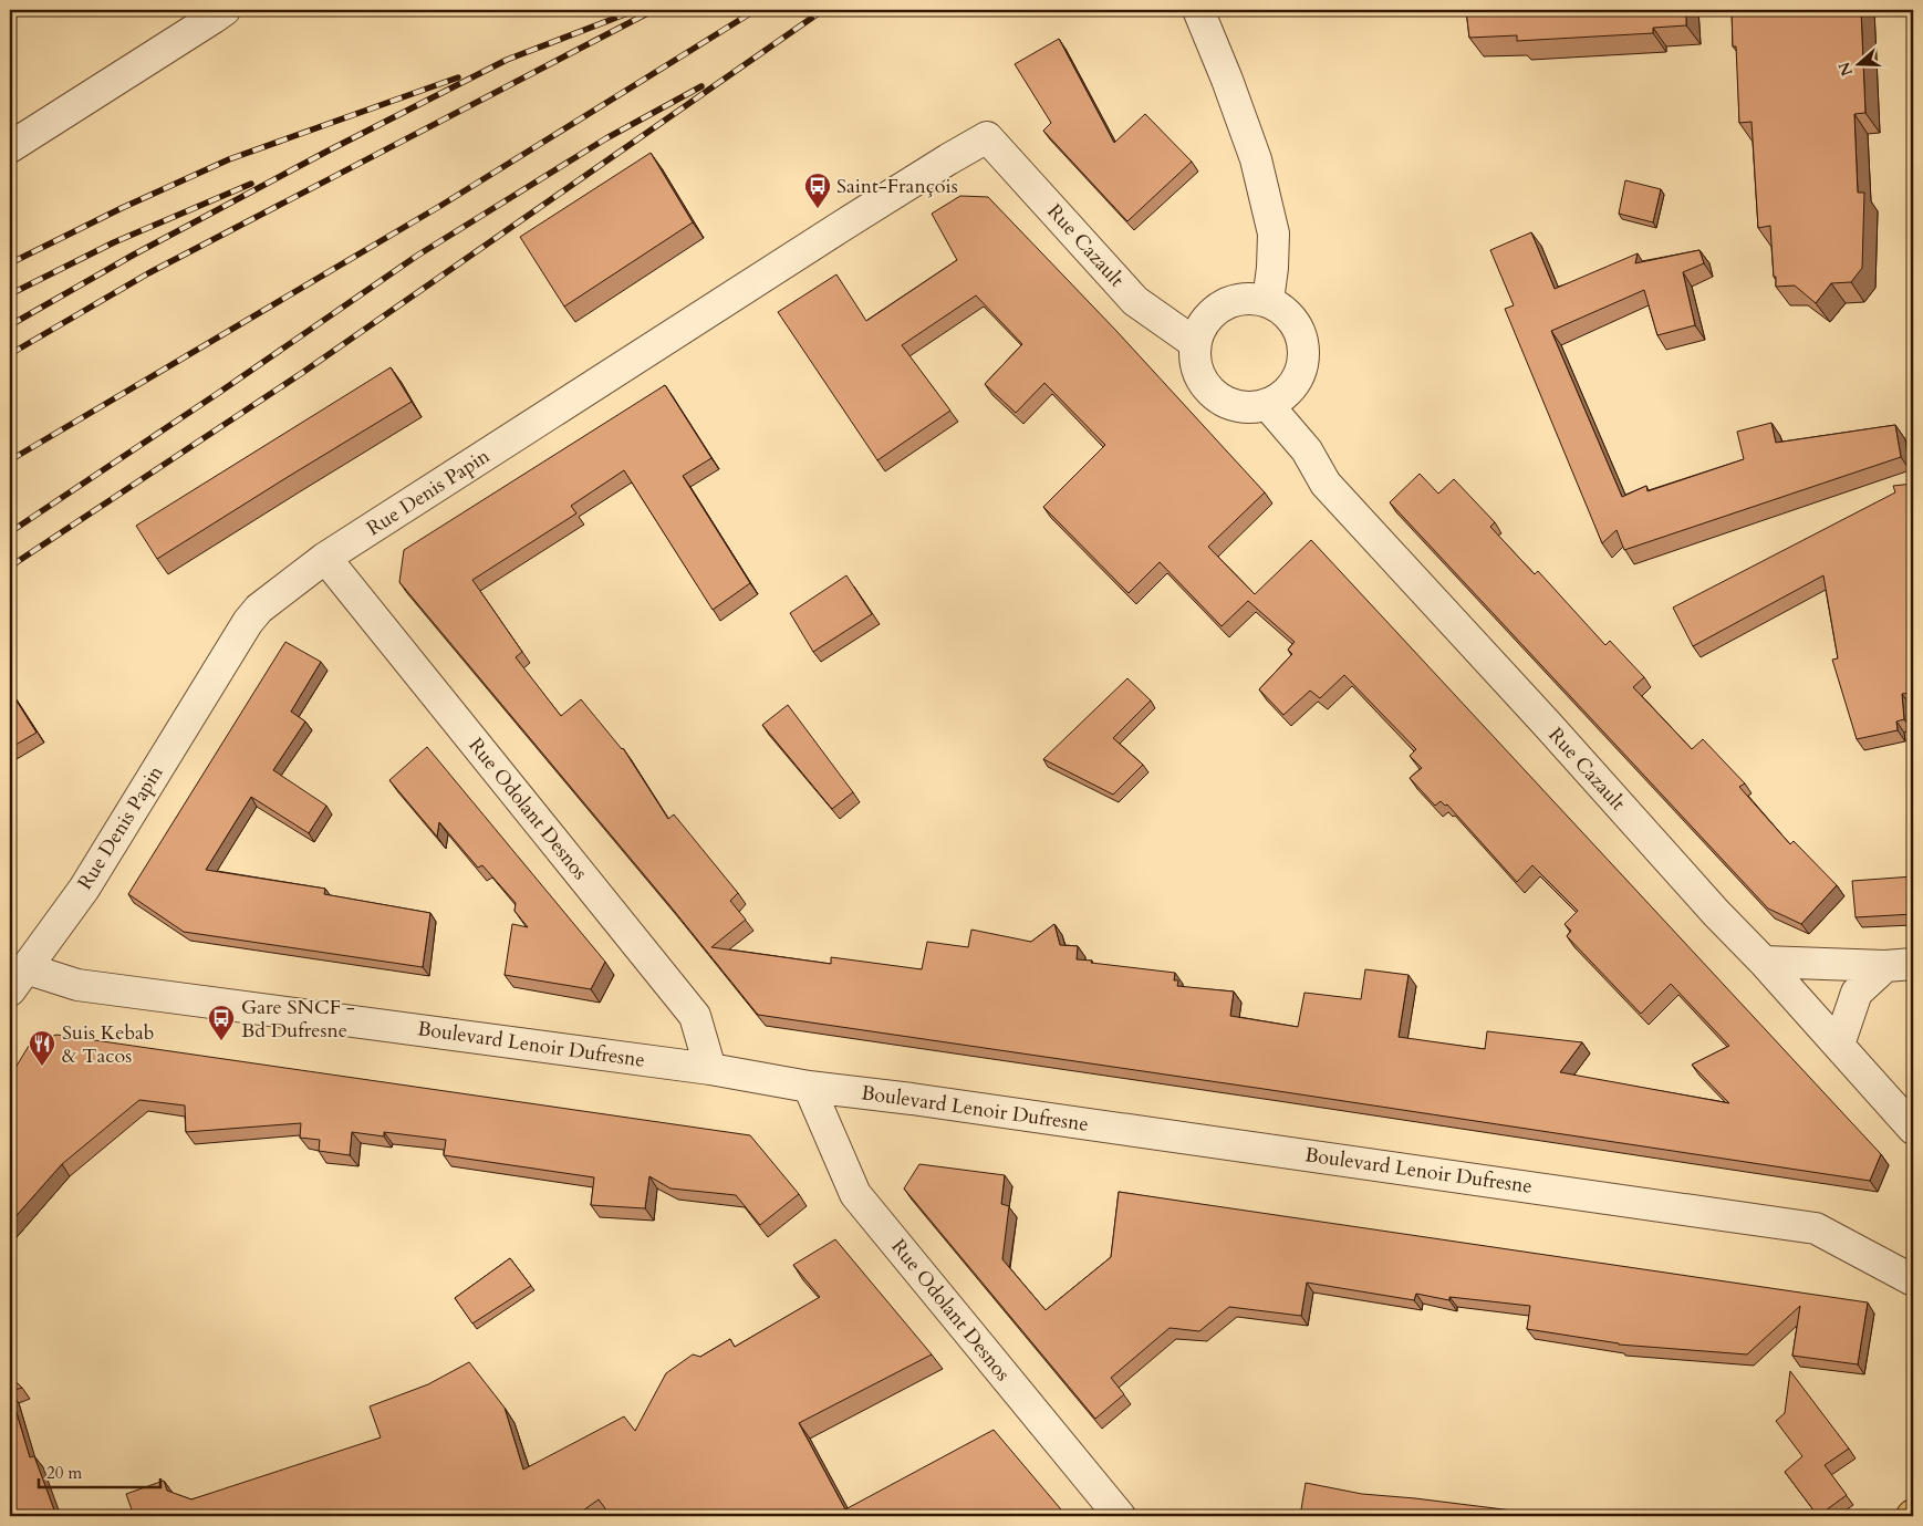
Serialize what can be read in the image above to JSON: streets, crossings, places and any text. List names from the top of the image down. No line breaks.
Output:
{"streets":{"street":["Rue Cazault","Rue Denis Papin","Rue Odolant Desnos","Boulevard Lenoir Dufresne"]},"crossings":[["Rue Cazault","Rue Denis Papin"],["Rue Denis Papin","Rue Odolant Desnos"],["Rue Denis Papin","Boulevard Lenoir Dufresne"],["Rue Odolant Desnos","Boulevard Lenoir Dufresne"]],"places":{"bus stop":["Saint-François","Gare SNCF - Bd Dufresne"],"restaurant":["Suis Kebab & Tacos"]},"scale_bar":"20 m","north":"left"}
